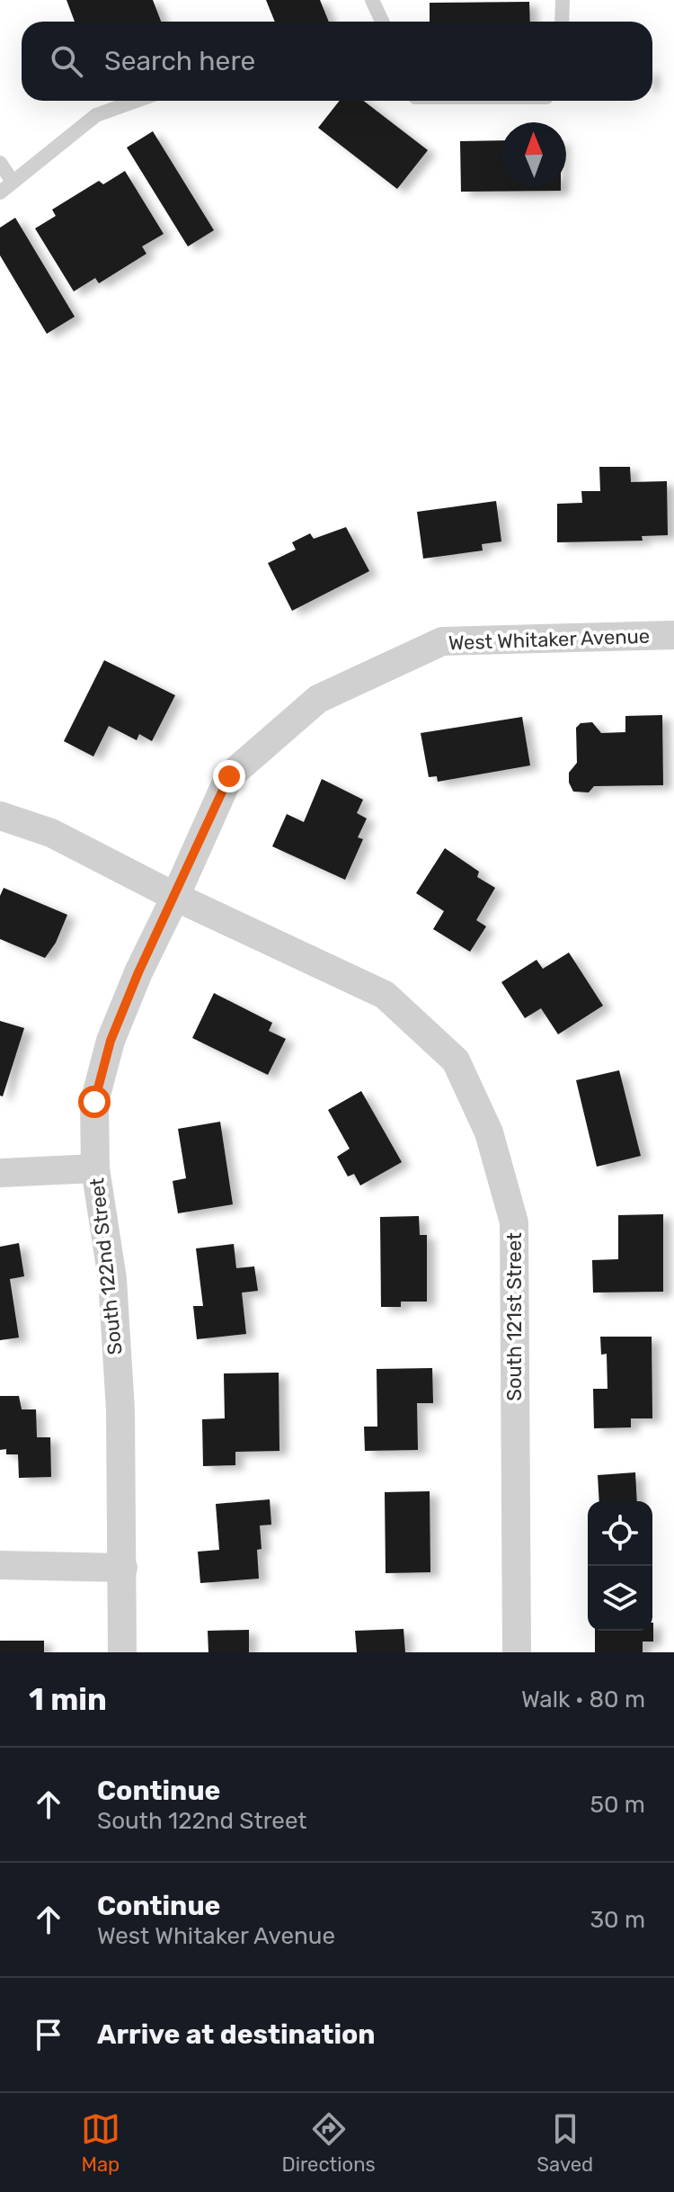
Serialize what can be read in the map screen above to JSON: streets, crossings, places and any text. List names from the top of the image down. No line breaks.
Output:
{"streets":{"street":["West Whitaker Avenue","South 122nd Street","South 121st Street"]},"crossings":[["West Whitaker Avenue","South 122nd Street"],["West Whitaker Avenue","South 121st Street"],["South 122nd Street","South 121st Street"]],"north":"top","page":{"search":"Search here","heading":["1 min","Walk · 80 m"],"list":[["Continue","South 122nd Street","50 m"],["Continue","West Whitaker Avenue","30 m"],"Arrive at destination"],"nav":["Map","Directions","Saved"]}}
